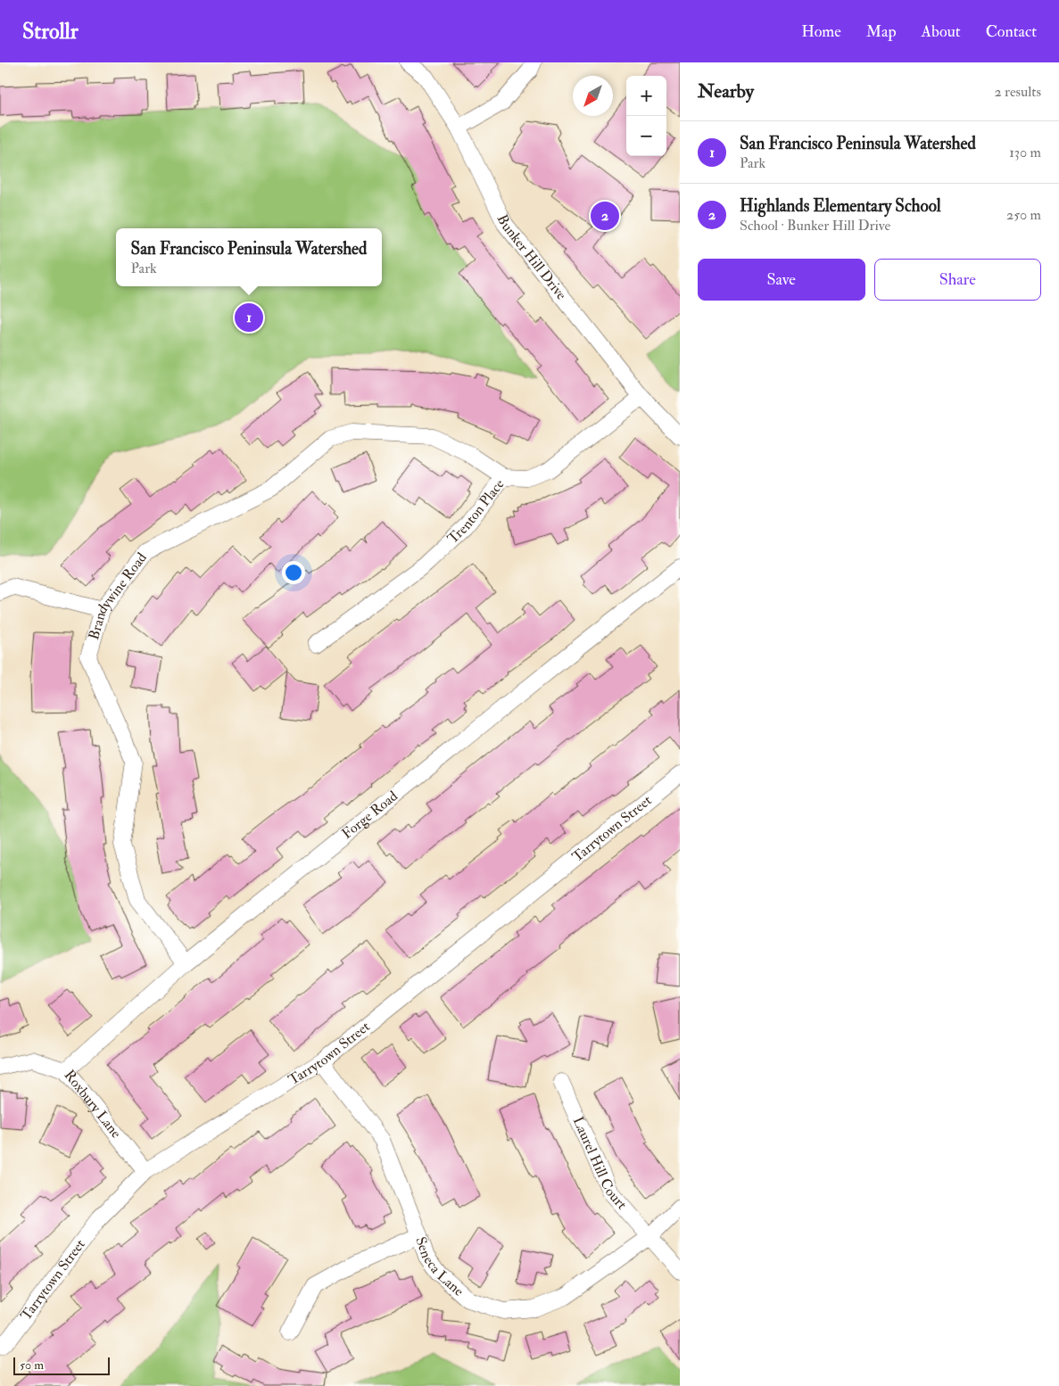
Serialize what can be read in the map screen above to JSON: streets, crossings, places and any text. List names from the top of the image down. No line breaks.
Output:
{"streets":{"street":["Bunker Hill Drive","Trenton Place","Brandywine Road","Forge Road","Tarrytown Street","Roxbury Lane","Laurel Hill Court","Seneca Lane"]},"crossings":[["Bunker Hill Drive","Trenton Place"],["Trenton Place","Brandywine Road"],["Brandywine Road","Forge Road"],["Forge Road","Roxbury Lane"],["Tarrytown Street","Roxbury Lane"],["Tarrytown Street","Seneca Lane"],["Laurel Hill Court","Seneca Lane"]],"scale_bar":"50 m","north":"bottom left","page":{"header":"Strollr","nav":["Home","Map","About","Contact"],"heading":["Nearby","2 results"],"map_buttons":["+","−"],"list":[{"mark":"1","name":"San Francisco Peninsula Watershed","note":"Park","value":"130 m"},{"mark":"2","name":"Highlands Elementary School","note":"School · Bunker Hill Drive","value":"250 m"}],"pins":["2","1"],"popup":["San Francisco Peninsula Watershed","Park"],"buttons":["Save","Share"],"scale":"50 m"}}
